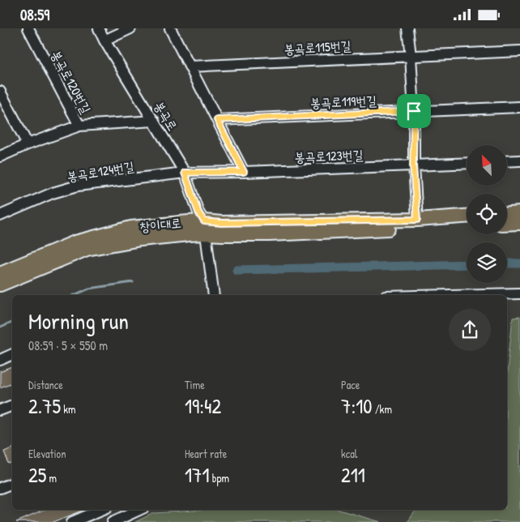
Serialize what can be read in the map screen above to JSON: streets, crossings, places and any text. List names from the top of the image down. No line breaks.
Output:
{"streets":{"main road":["창이대로"],"street":["봉곡로115번길","봉곡로120번길","봉곡로119번길","봉곡로","봉곡로123번길","봉곡로124번길"]},"crossings":[["봉곡로120번길","봉곡로"],["봉곡로","봉곡로123번길"],["봉곡로","봉곡로124번길"],["봉곡로","창이대로"],["봉곡로123번길","봉곡로124번길"]],"north":"top left","page":{"status":"08:59","heading":["Morning run","08:59 · 5 × 550 m"],"stats":[["Distance","2.75 km"],["Time","19:42"],["Pace","7:10 /km"],["Elevation","25 m"],["Heart rate","171 bpm"],["kcal","211"]]}}
